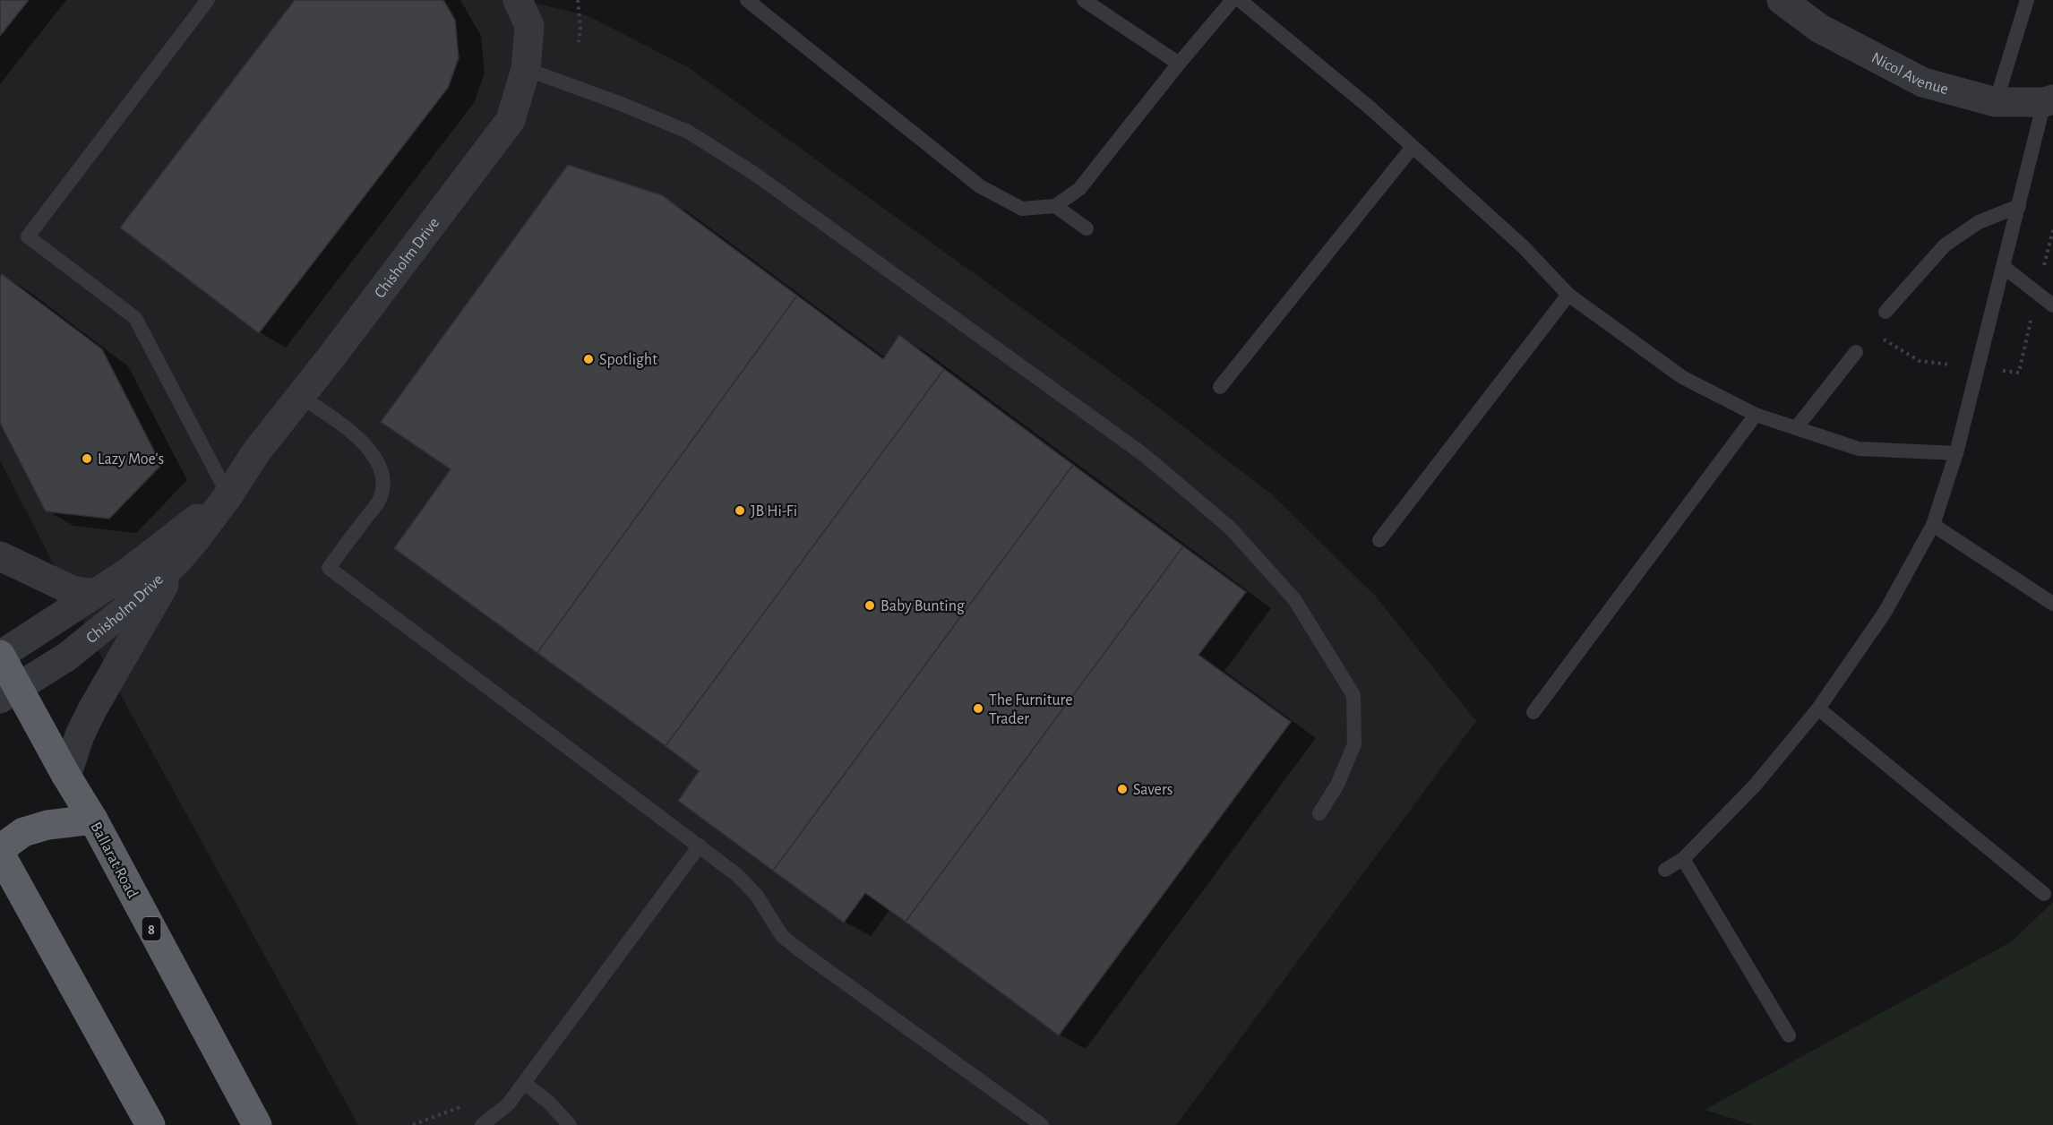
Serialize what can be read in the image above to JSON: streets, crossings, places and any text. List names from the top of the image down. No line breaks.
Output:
{"streets":{"highway":["Ballarat Road","8"],"street":["Nicol Avenue","Chisholm Drive"]},"crossings":[["Chisholm Drive","Ballarat Road"]],"places":["Spotlight","Lazy Moe's","JB Hi-Fi","Baby Bunting","The Furniture Trader","Savers"]}
